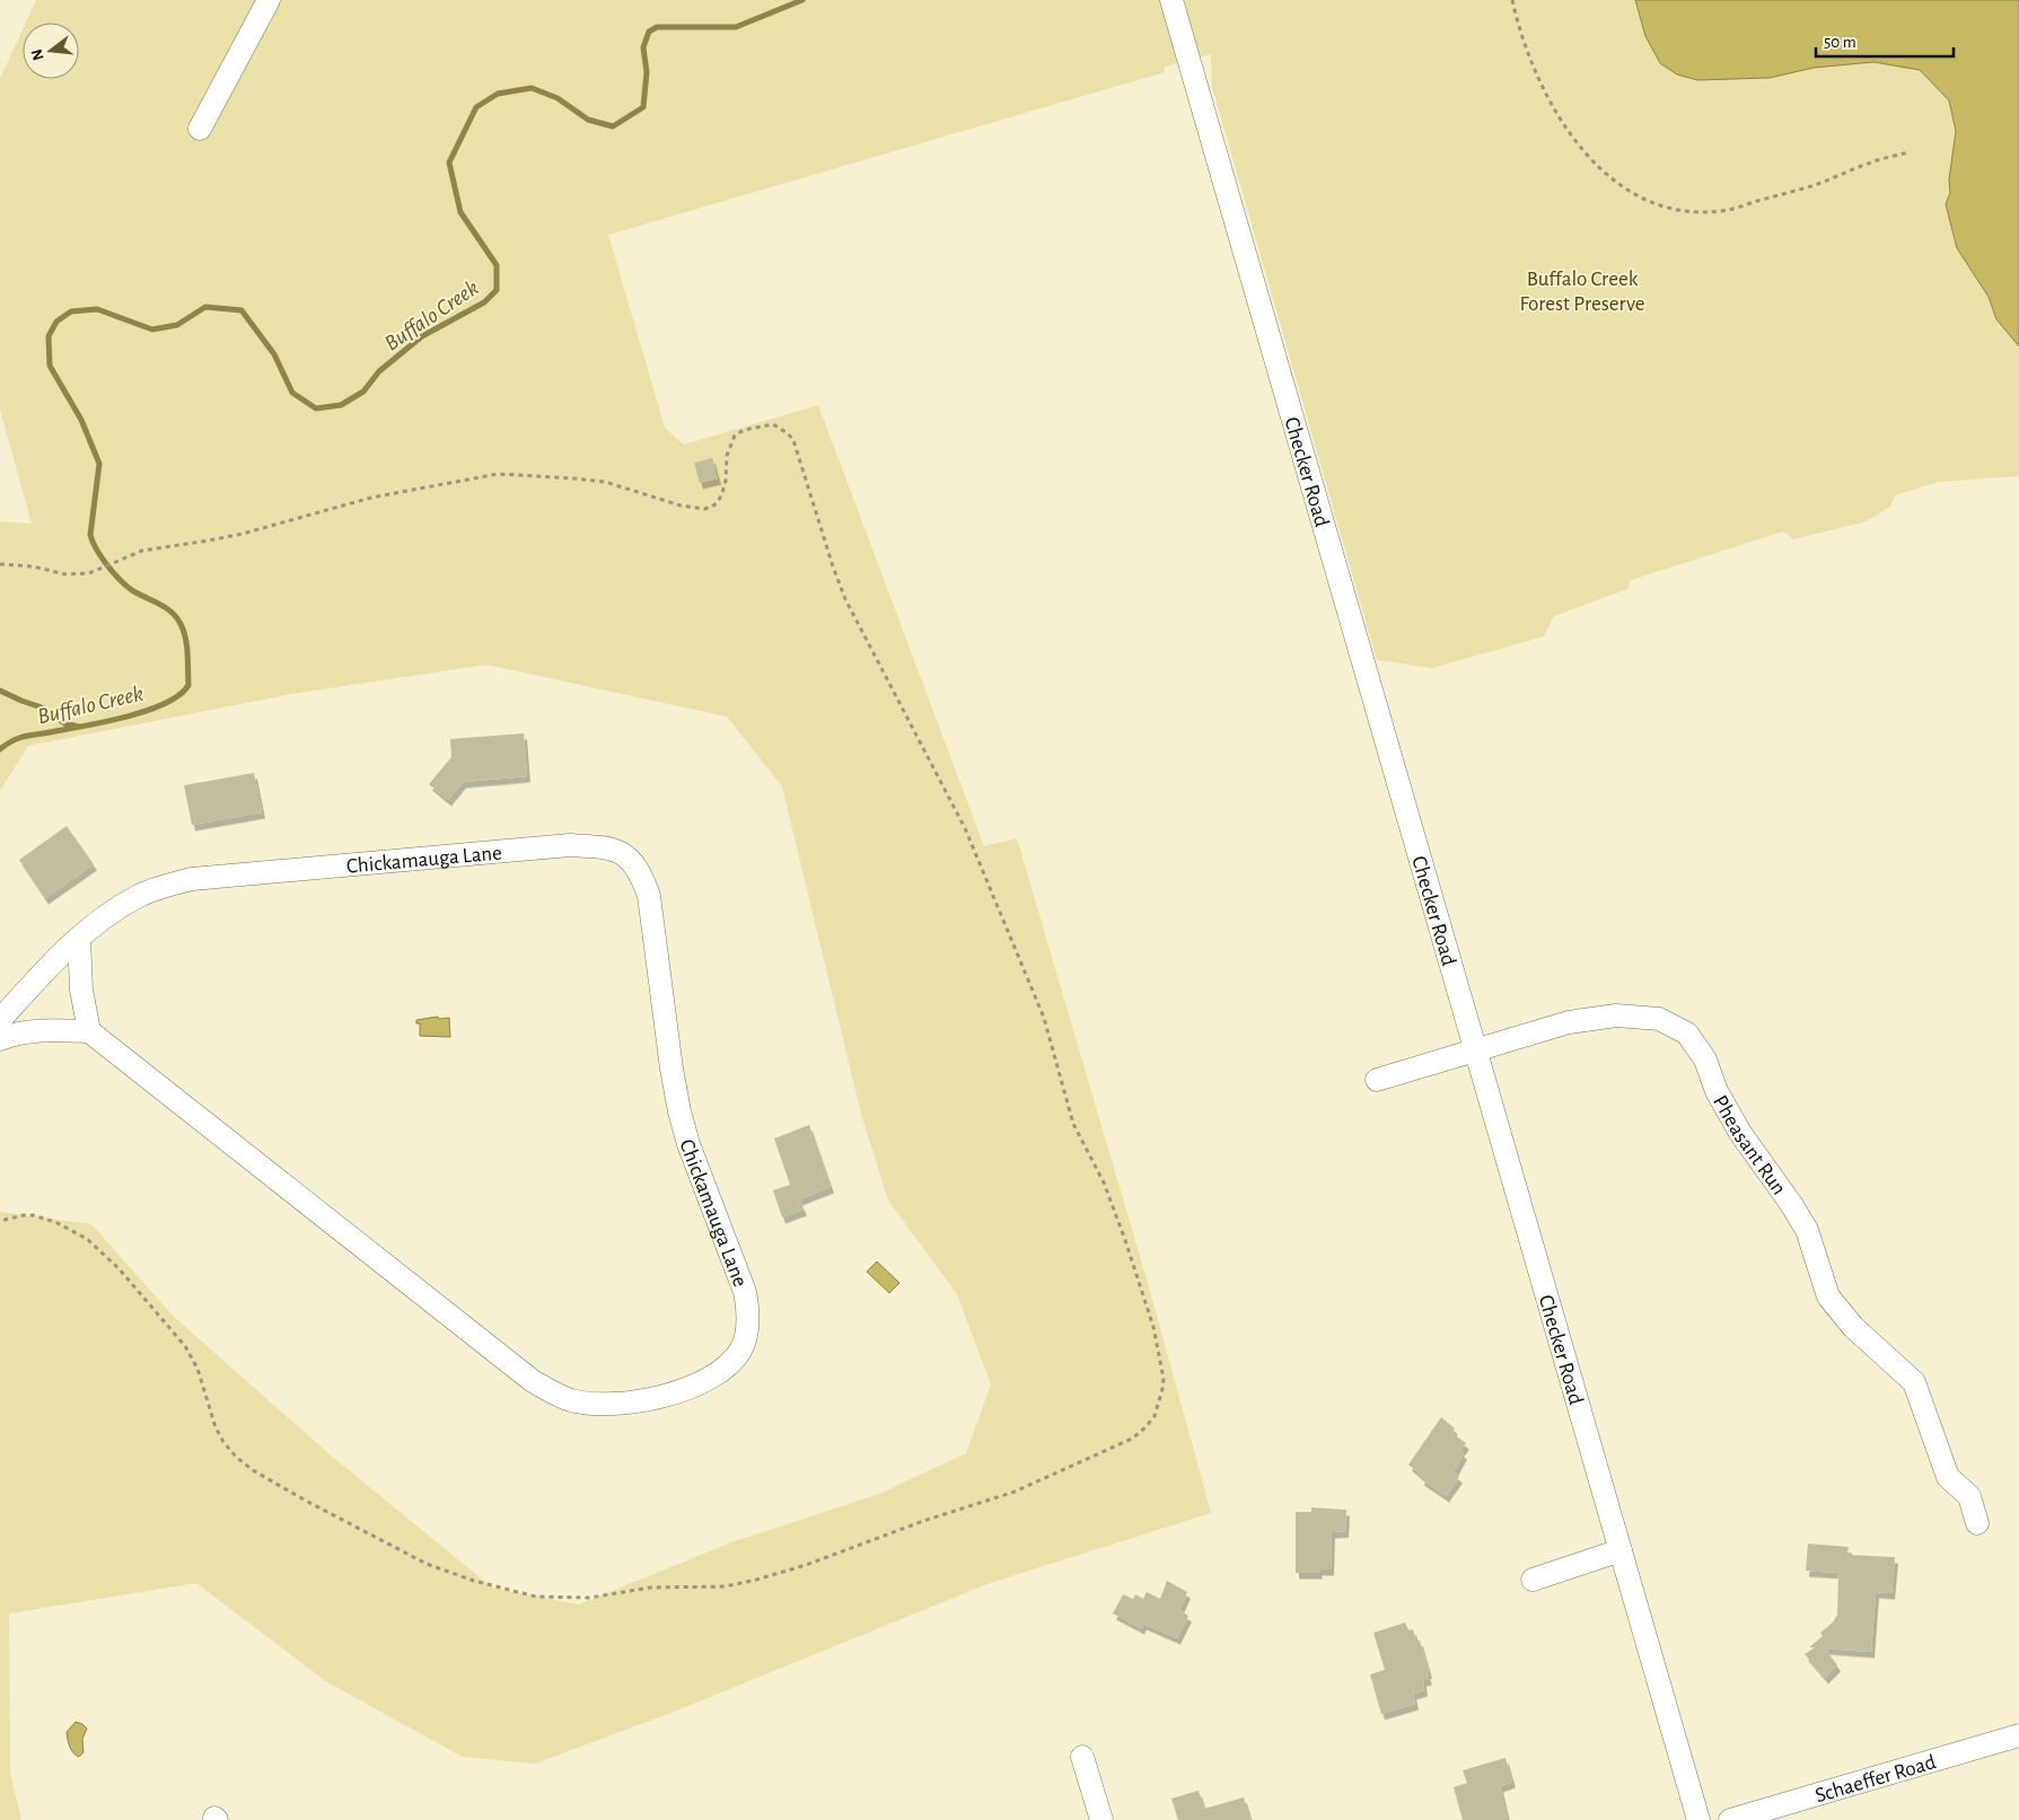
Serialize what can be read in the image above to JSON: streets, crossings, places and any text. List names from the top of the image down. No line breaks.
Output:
{"streets":{"street":["Checker Road","Chickamauga Lane","Pheasant Run","Schaeffer Road"]},"crossings":[["Checker Road","Pheasant Run"]],"water":["Buffalo Creek"],"parks":["Buffalo Creek Forest Preserve"],"scale_bar":"50 m","north":"left"}
